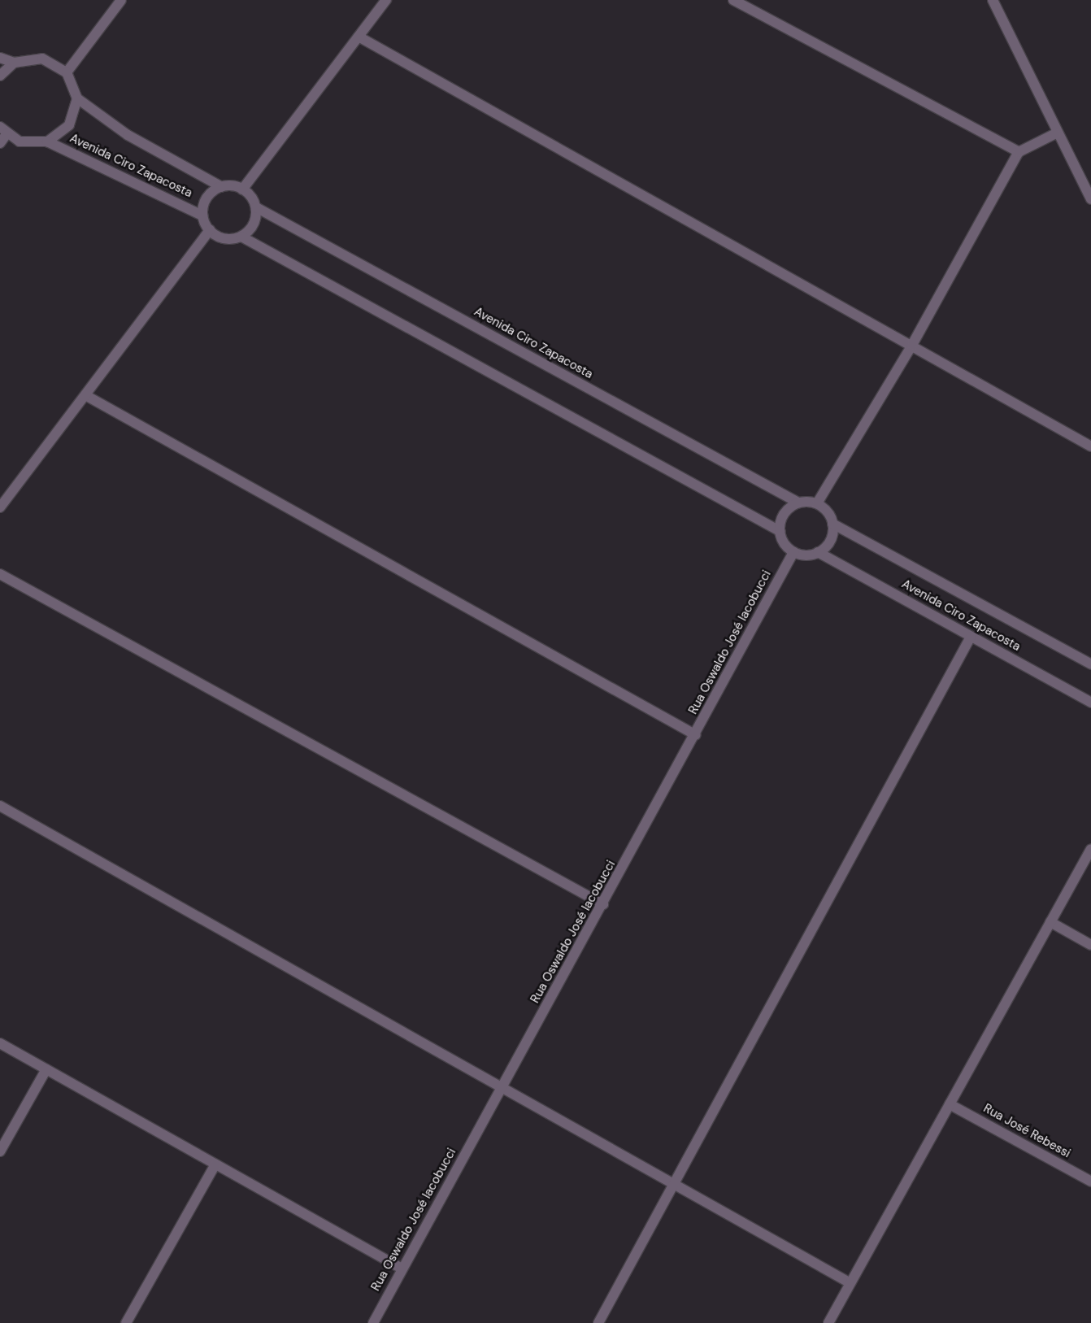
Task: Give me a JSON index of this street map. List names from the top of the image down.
{
  "streets": {
    "street": ["Avenida Ciro Zapacosta", "Rua Oswaldo José Iacobucci", "Rua José Rebessi"]
  },
  "crossings": [
    ["Avenida Ciro Zapacosta", "Rua Oswaldo José Iacobucci"]
  ]
}
